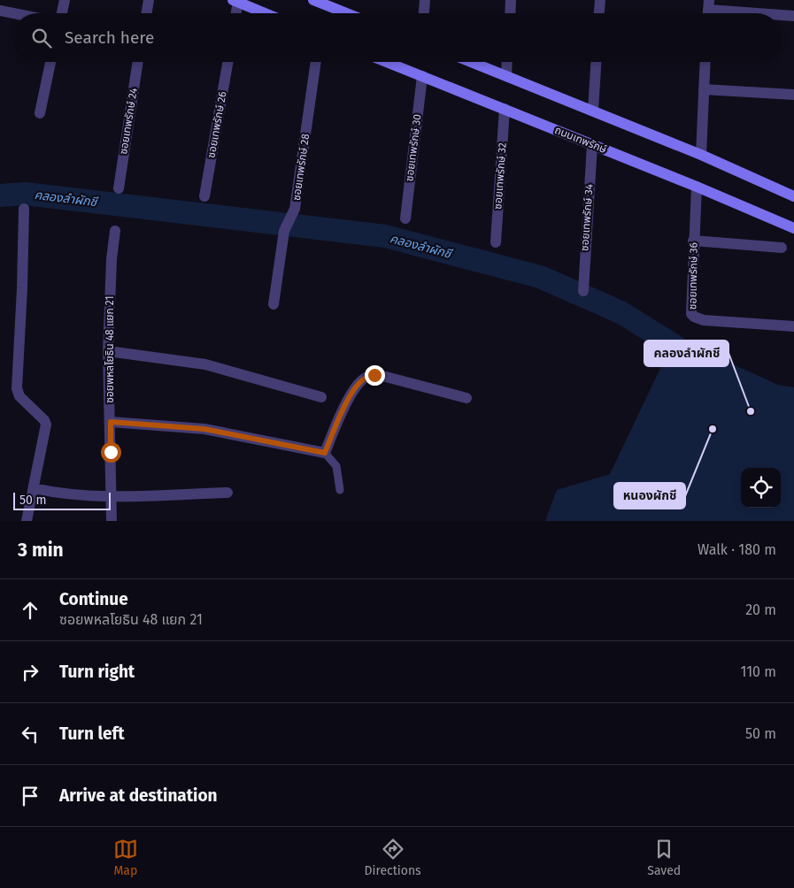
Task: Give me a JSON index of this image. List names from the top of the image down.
{
  "streets": {
    "main road": ["ถนนเทพรักษ์"],
    "street": [
      "ซอยเทพรักษ์ 24",
      "ซอยเทพรักษ์ 26",
      "ซอยเทพรักษ์ 30",
      "ซอยเทพรักษ์ 28",
      "ซอยเทพรักษ์ 32",
      "ซอยเทพรักษ์ 34",
      "ซอยเทพรักษ์ 36",
      "ซอยพหลโยธิน 48 แยก 21"
    ]
  },
  "crossings": [
    ["ถนนเทพรักษ์", "ซอยเทพรักษ์ 30"],
    ["ถนนเทพรักษ์", "ซอยเทพรักษ์ 32"],
    ["ถนนเทพรักษ์", "ซอยเทพรักษ์ 34"],
    ["ถนนเทพรักษ์", "ซอยเทพรักษ์ 36"]
  ],
  "water": ["คลองลำผักชี"],
  "places": ["คลองลำผักชี", "หนองผักชี"],
  "scale_bar": "50 m",
  "page": {
    "search": "Search here",
    "scale": "50 m",
    "heading": ["3 min", "Walk · 180 m"],
    "list": [
      ["Continue", "ซอยพหลโยธิน 48 แยก 21", "20 m"],
      ["Turn right", "110 m"],
      ["Turn left", "50 m"],
      "Arrive at destination"
    ],
    "nav": ["Map", "Directions", "Saved"]
  }
}
